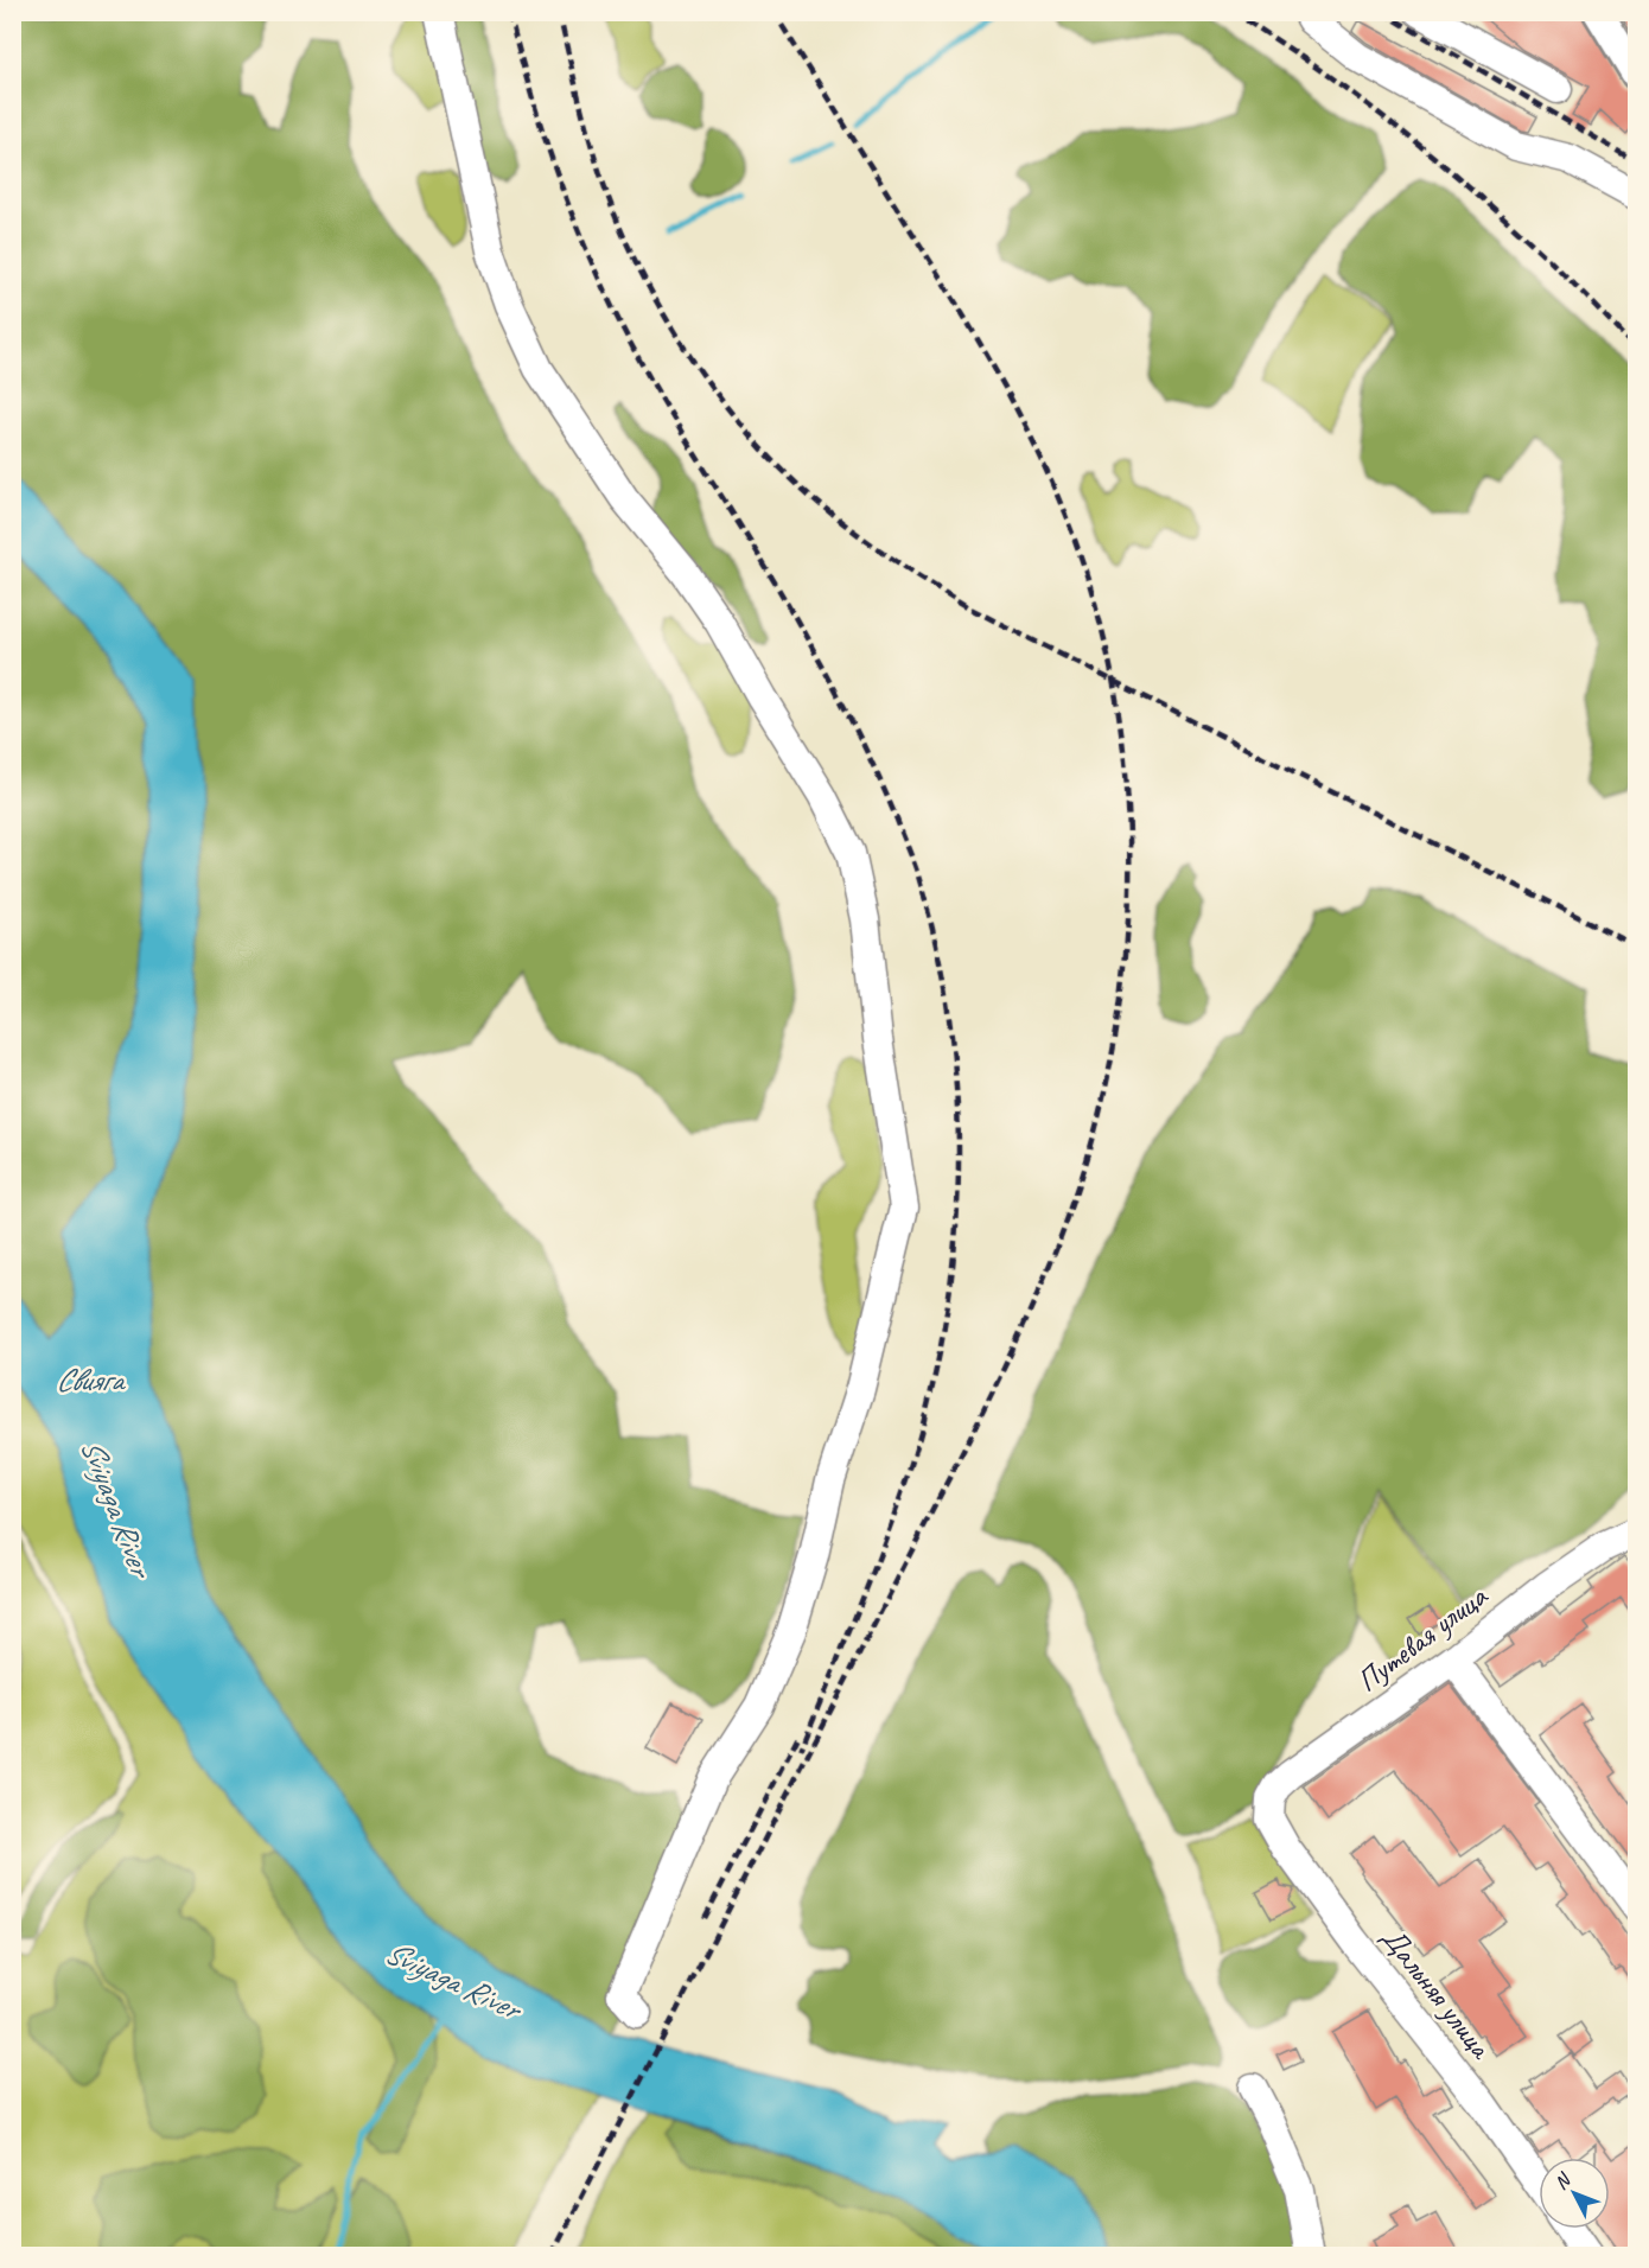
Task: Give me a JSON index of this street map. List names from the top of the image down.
{
  "streets": {
    "street": ["Путевая улица", "Дальняя улица"]
  },
  "crossings": [
    ["Путевая улица", "Дальняя улица"]
  ],
  "water": ["Свияга", "Sviyaga River"],
  "north": "top left"
}
